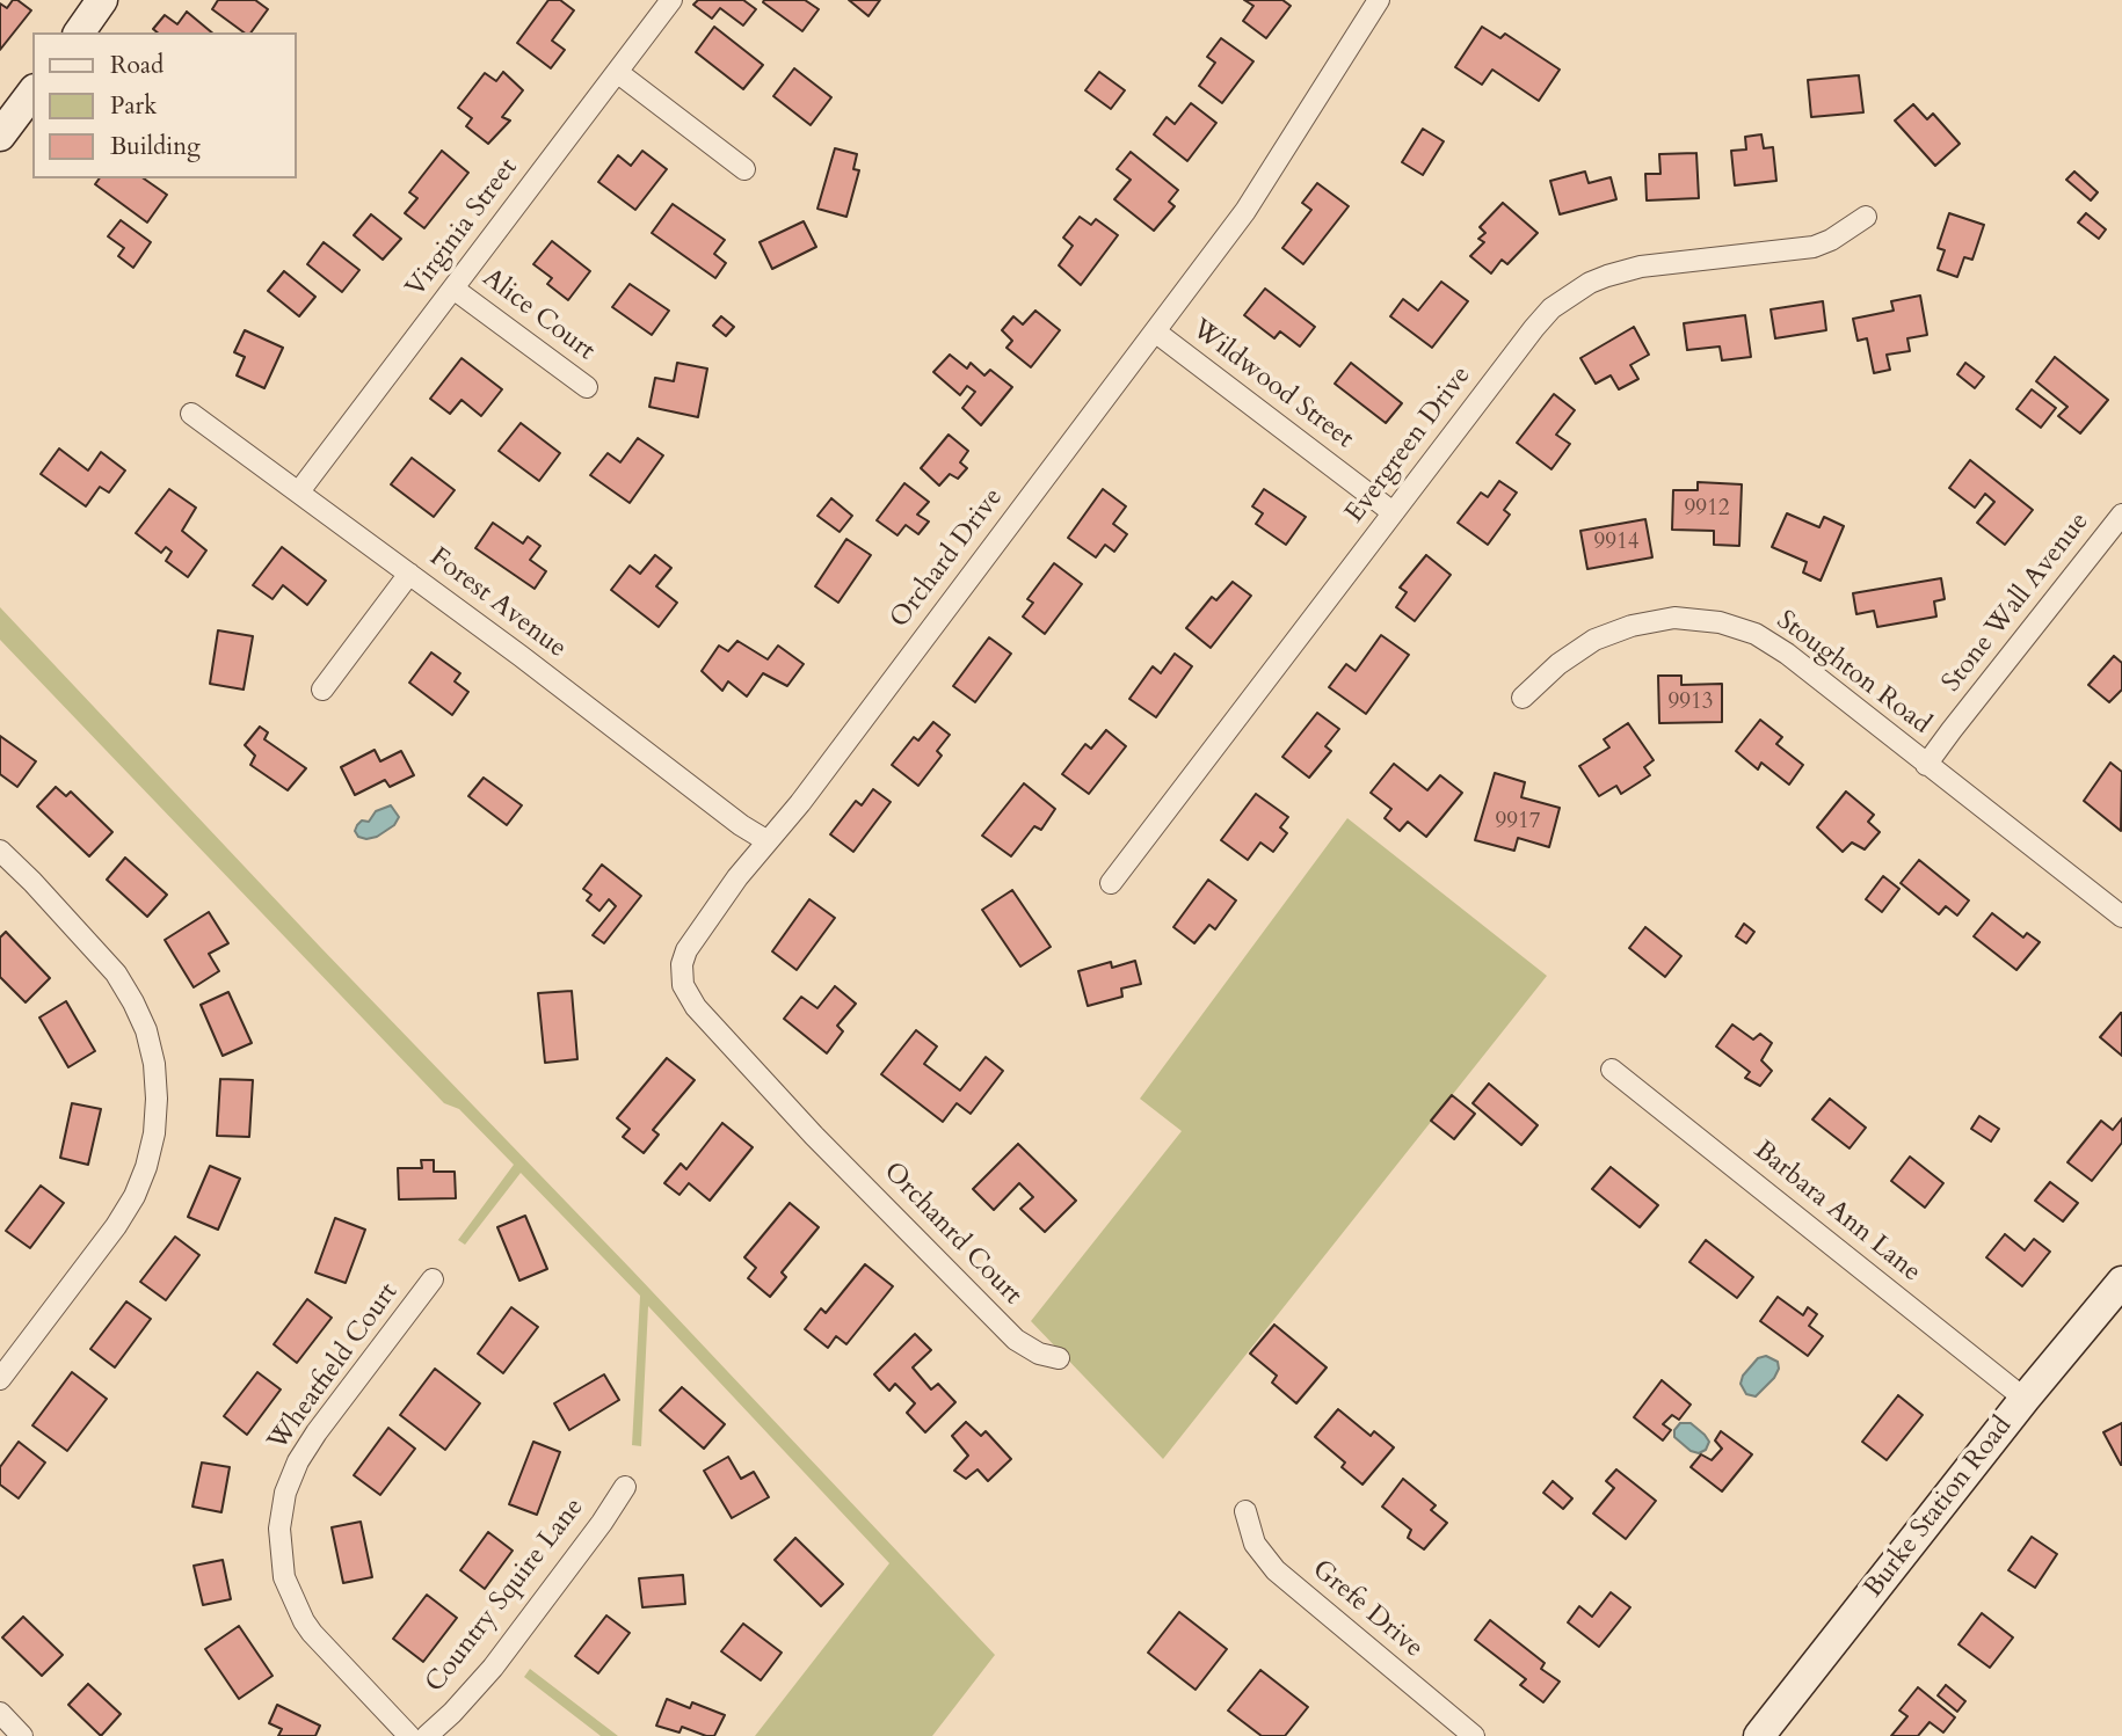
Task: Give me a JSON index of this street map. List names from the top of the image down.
{
  "streets": {
    "street": [
      "Virginia Street",
      "Alice Court",
      "Wildwood Street",
      "Evergreen Drive",
      "Orchard Drive",
      "Stone Wall Avenue",
      "Forest Avenue",
      "Stoughton Road",
      "Barbara Ann Lane",
      "Orchanrd Court",
      "Wheatfield Court",
      "Burke Station Road",
      "Country Squire Lane",
      "Grefe Drive"
    ]
  },
  "crossings": [
    ["Virginia Street", "Alice Court"],
    ["Virginia Street", "Forest Avenue"],
    ["Wildwood Street", "Evergreen Drive"],
    ["Wildwood Street", "Orchard Drive"],
    ["Orchard Drive", "Forest Avenue"],
    ["Orchard Drive", "Orchanrd Court"],
    ["Stone Wall Avenue", "Stoughton Road"],
    ["Barbara Ann Lane", "Burke Station Road"]
  ],
  "house_numbers": [
    "9912",
    "9914",
    "9913",
    "9917"
  ],
  "legend": ["Road", "Park", "Building"]
}
